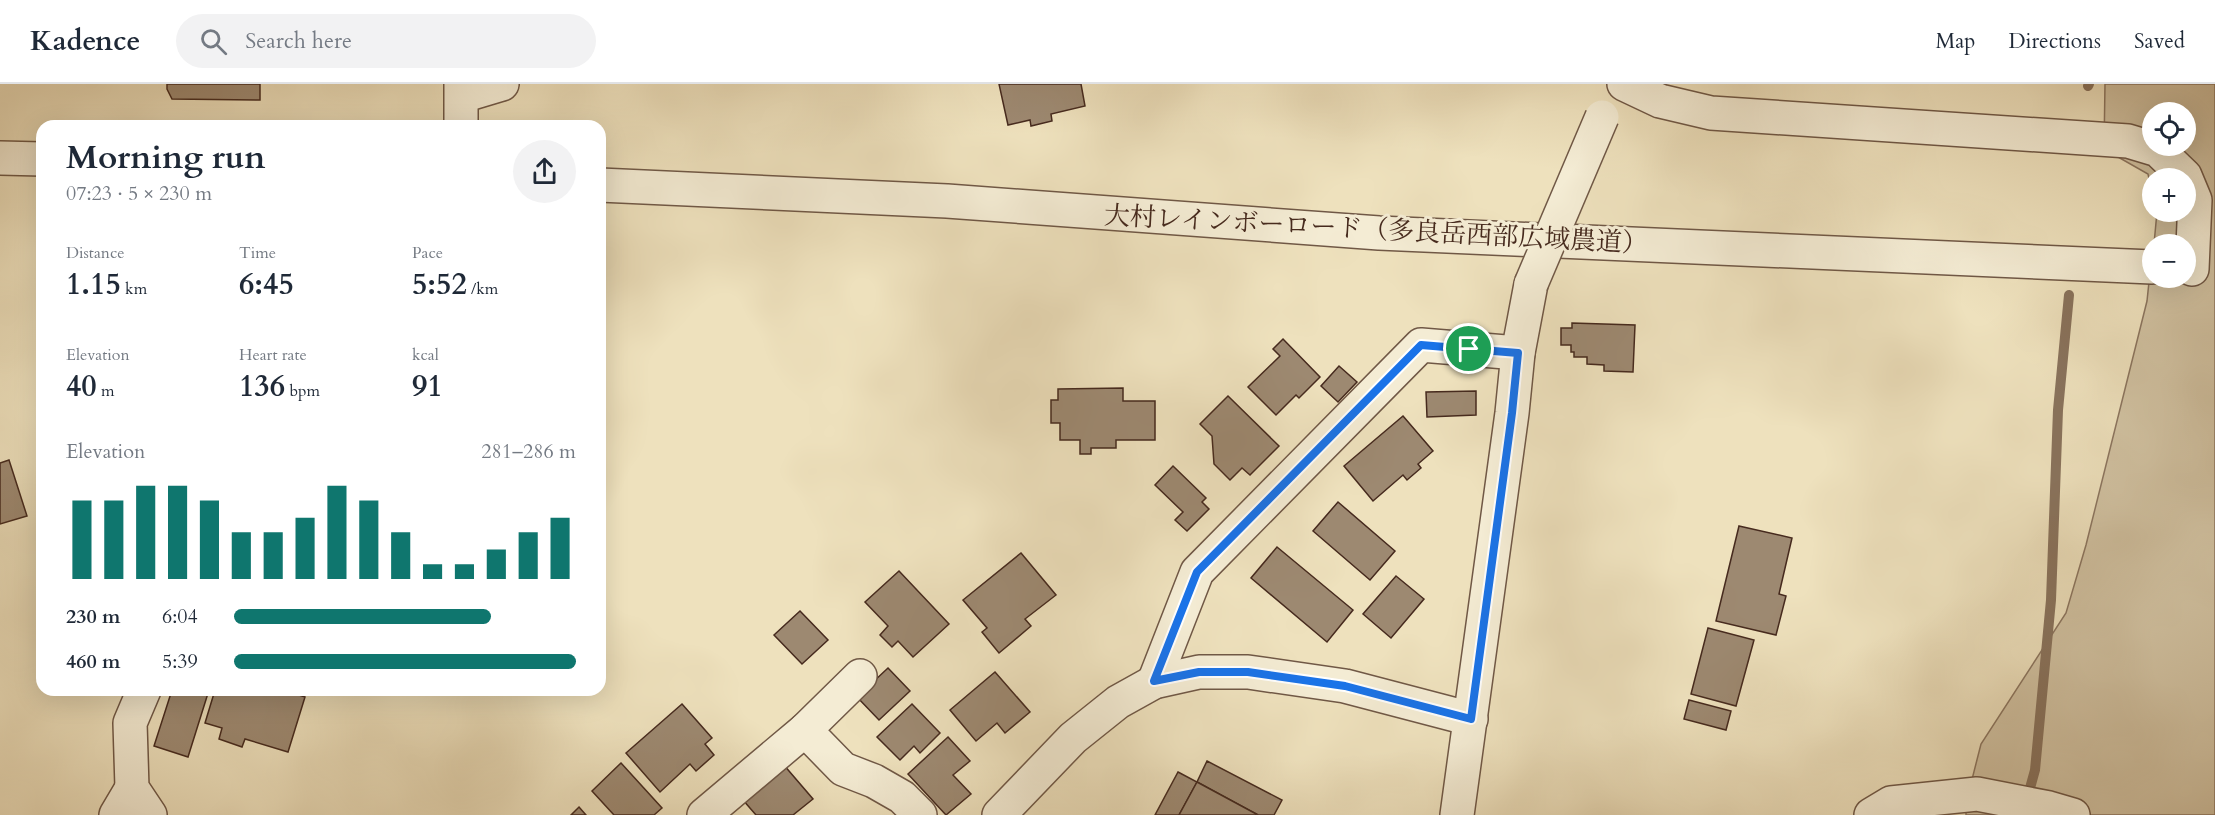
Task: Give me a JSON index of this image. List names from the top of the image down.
{
  "streets": {
    "street": ["大村レインボーロード（多良岳西部広域農道）"]
  },
  "page": {
    "header": "Kadence",
    "search": "Search here",
    "nav": ["Map", "Directions", "Saved"],
    "map_buttons": ["+", "−"],
    "heading": ["Morning run", "07:23 · 5 × 230 m"],
    "stats": [
      ["Distance", "1.15 km"],
      ["Time", "6:45"],
      ["Pace", "5:52 /km"],
      ["Elevation", "40 m"],
      ["Heart rate", "136 bpm"],
      ["kcal", "91"]
    ],
    "chart": ["Elevation", "281–286 m"],
    "list": [
      {
        "name": "230 m",
        "note": "6:04"
      },
      {
        "name": "460 m",
        "note": "5:39"
      }
    ]
  }
}
